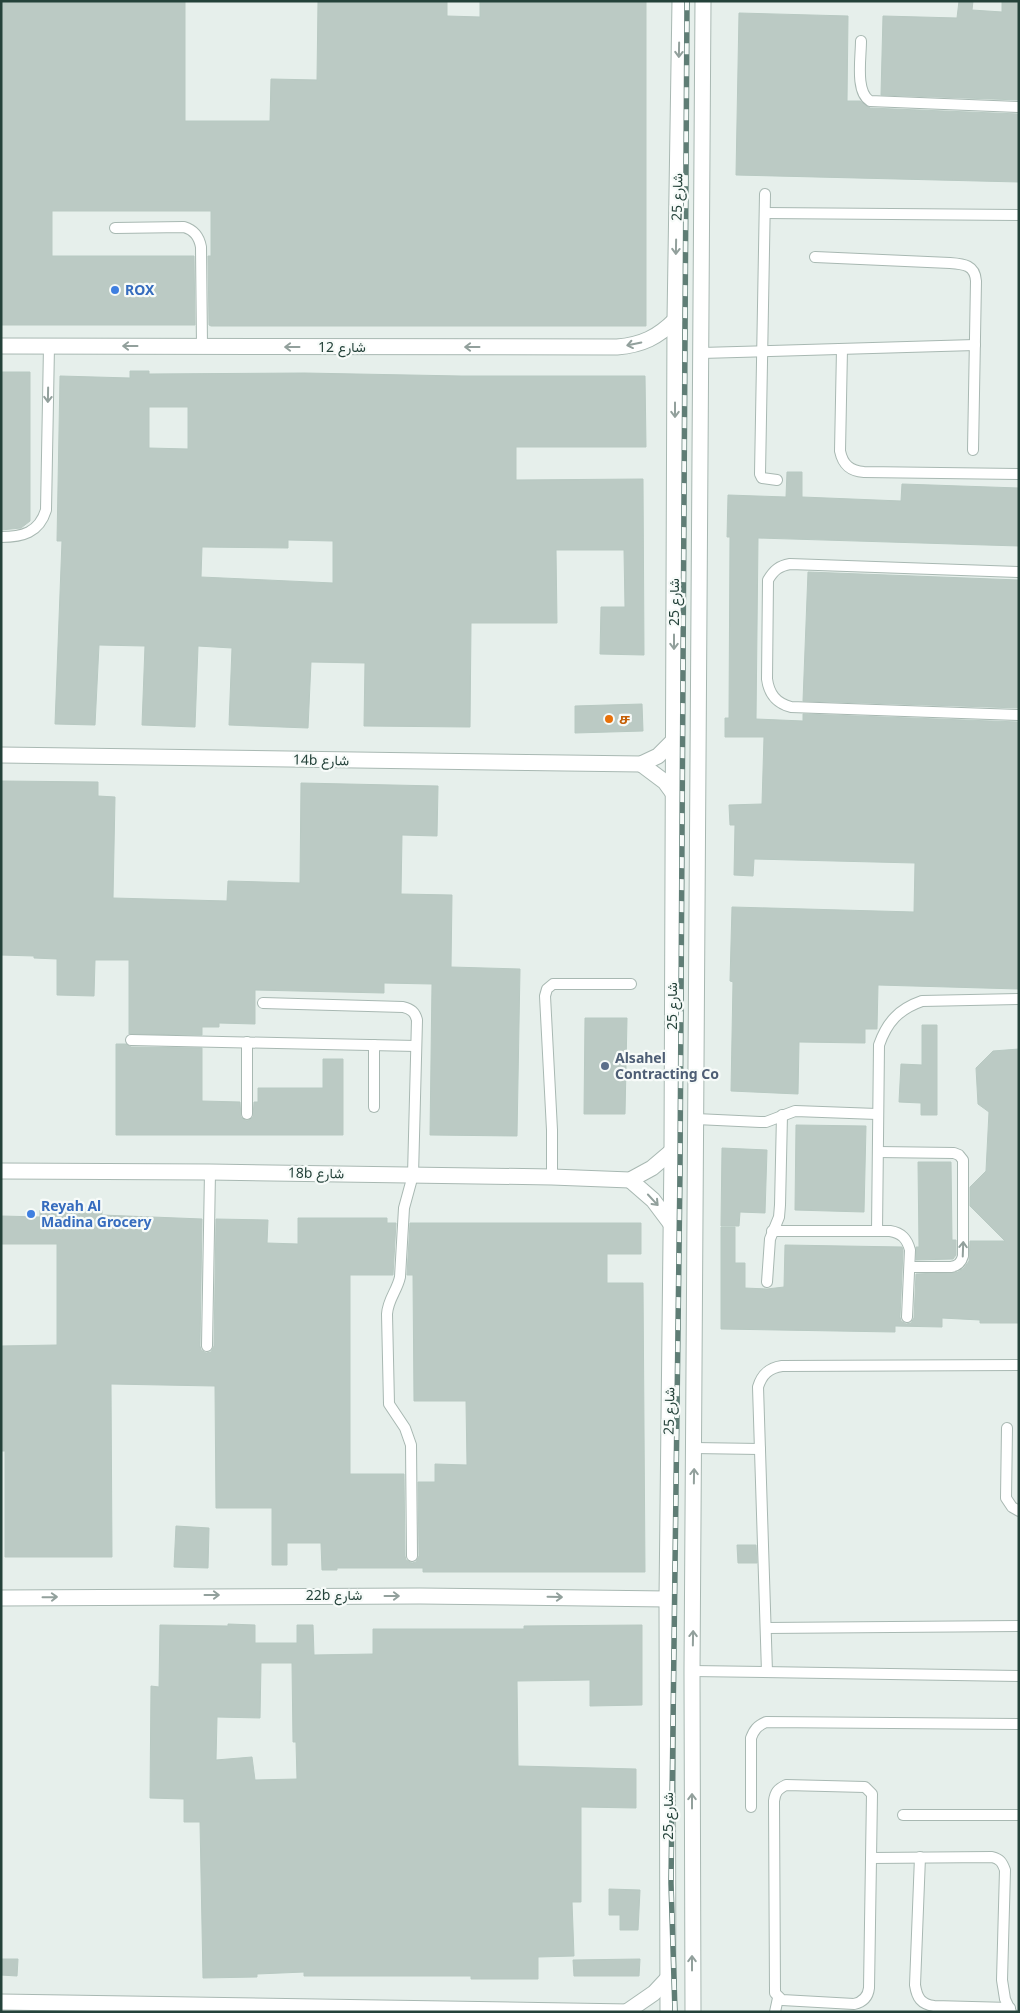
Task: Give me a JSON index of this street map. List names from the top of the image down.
{
  "streets": {
    "street": [
      "شارع 25",
      "شارع 12",
      "14b شارع",
      "18b شارع",
      "22b شارع"
    ]
  },
  "crossings": [
    ["شارع 25", "شارع 12"],
    ["شارع 25", "22b شارع"]
  ],
  "one_way": ["شارع 12", "22b شارع"],
  "places": [
    "ROX",
    "ச",
    "Alsahel Contracting Co",
    "Reyah Al Madina Grocery"
  ]
}
